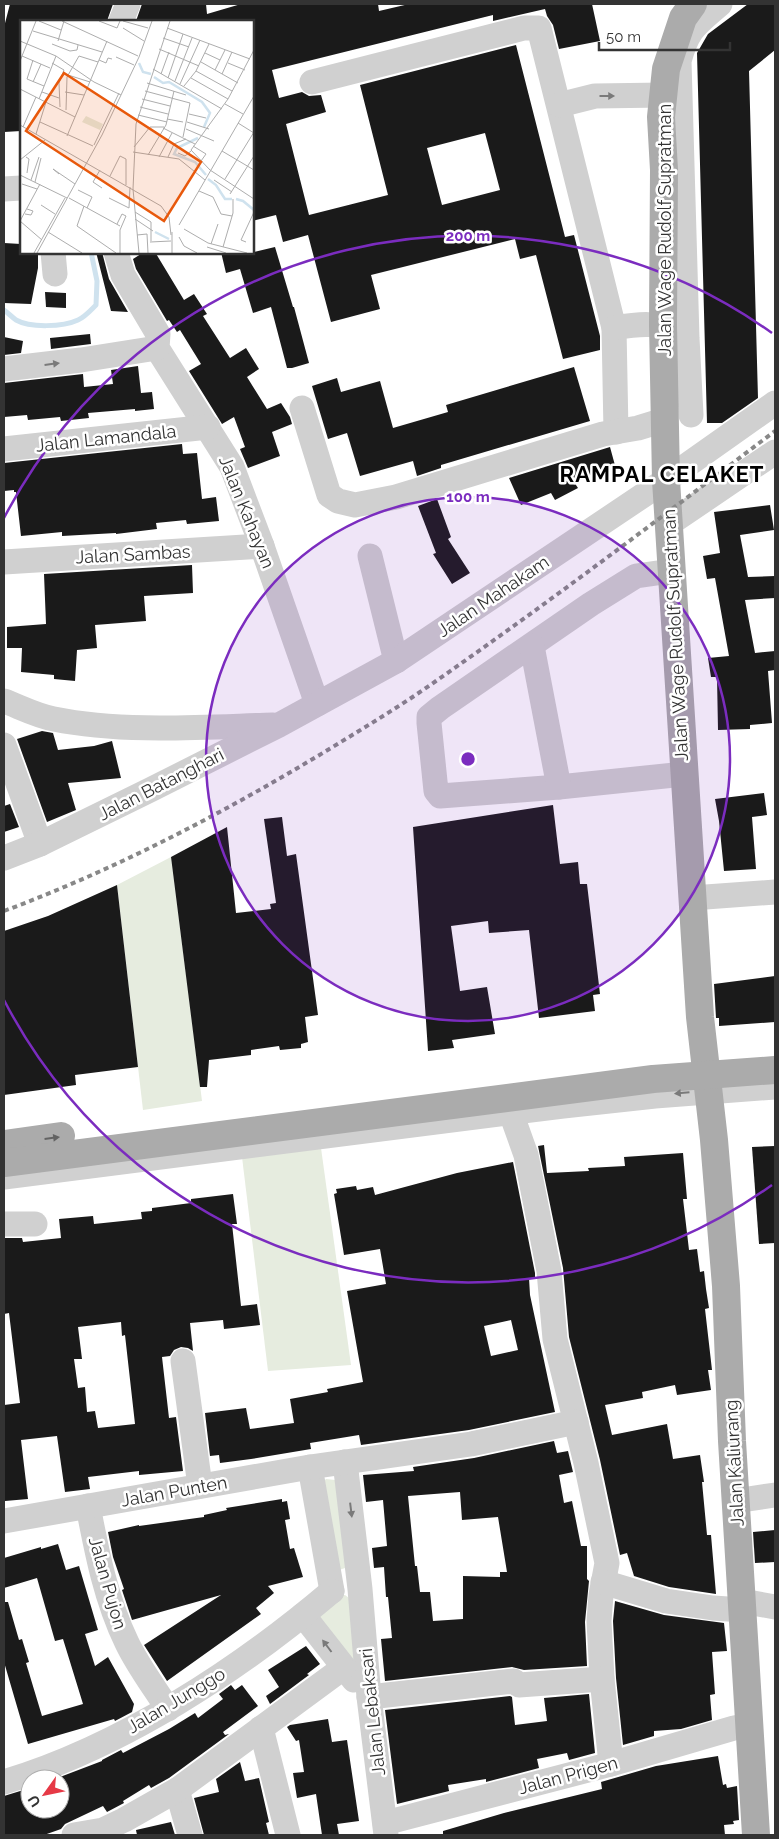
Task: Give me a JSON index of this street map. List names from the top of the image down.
{
  "streets": {
    "main road": ["Jalan Wage Rudolf Supratman", "Jalan Kaliurang"],
    "street": [
      "Jalan Lamandala",
      "Jalan Kahayan",
      "Jalan Sambas",
      "Jalan Mahakam",
      "Jalan Batanghari",
      "Jalan Punten",
      "Jalan Pujon",
      "Jalan Junggo",
      "Jalan Lebaksari",
      "Jalan Prigen"
    ]
  },
  "crossings": [
    ["Jalan Wage Rudolf Supratman", "Jalan Mahakam"],
    ["Jalan Wage Rudolf Supratman", "Jalan Kaliurang"],
    ["Jalan Lamandala", "Jalan Kahayan"],
    ["Jalan Kahayan", "Jalan Sambas"],
    ["Jalan Kahayan", "Jalan Mahakam"],
    ["Jalan Kahayan", "Jalan Batanghari"],
    ["Jalan Mahakam", "Jalan Batanghari"],
    ["Jalan Kaliurang", "Jalan Prigen"],
    ["Jalan Punten", "Jalan Pujon"],
    ["Jalan Punten", "Jalan Lebaksari"],
    ["Jalan Pujon", "Jalan Junggo"],
    ["Jalan Lebaksari", "Jalan Prigen"]
  ],
  "districts": ["RAMPAL CELAKET"],
  "scale_bar": "50 m",
  "north": "bottom left",
  "rings": ["200 m", "100 m"]
}
